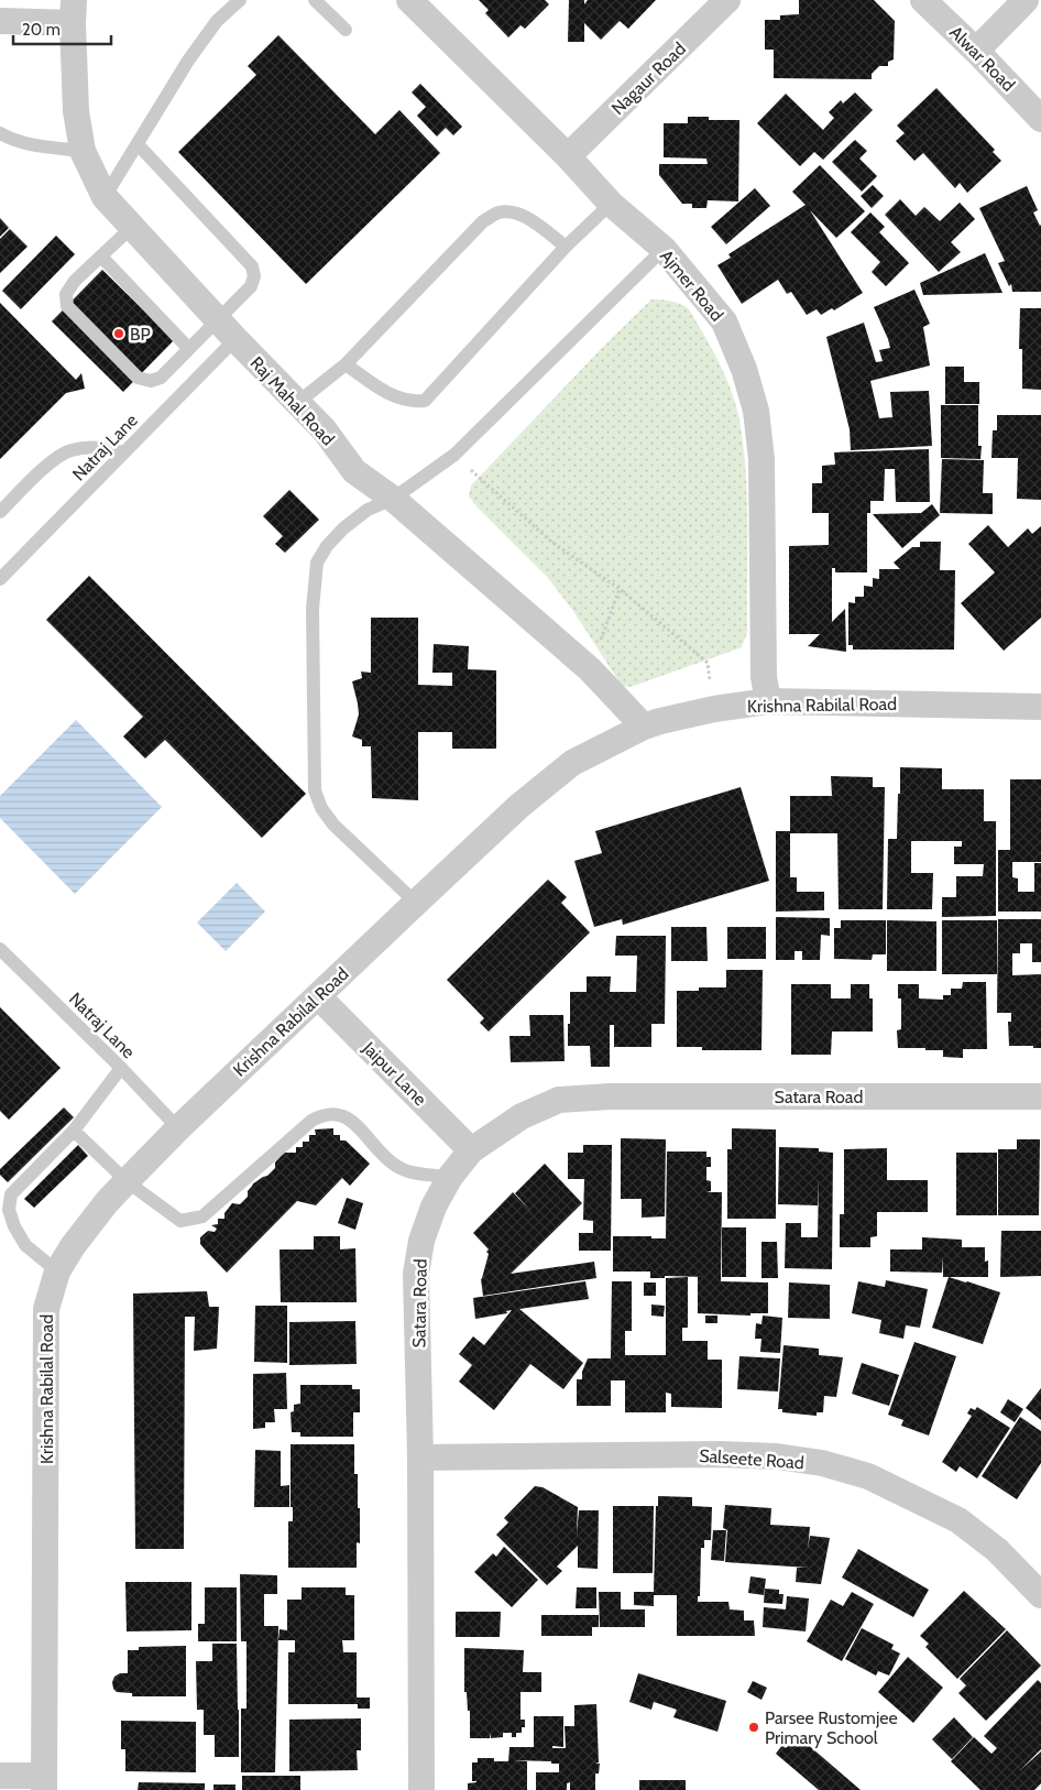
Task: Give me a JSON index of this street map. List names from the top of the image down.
{
  "streets": {
    "street": [
      "Alwar Road",
      "Nagaur Road",
      "Ajmer Road",
      "Raj Mahal Road",
      "Krishna Rabilal Road",
      "Jaipur Lane",
      "Satara Road",
      "Salseete Road"
    ],
    "lane": ["Natraj Lane"]
  },
  "crossings": [
    ["Nagaur Road", "Ajmer Road"],
    ["Ajmer Road", "Krishna Rabilal Road"],
    ["Raj Mahal Road", "Natraj Lane"],
    ["Raj Mahal Road", "Krishna Rabilal Road"],
    ["Natraj Lane", "Krishna Rabilal Road"],
    ["Krishna Rabilal Road", "Jaipur Lane"],
    ["Jaipur Lane", "Satara Road"],
    ["Satara Road", "Salseete Road"]
  ],
  "places": ["BP", "Parsee Rustomjee Primary School"],
  "scale_bar": "20 m"
}
